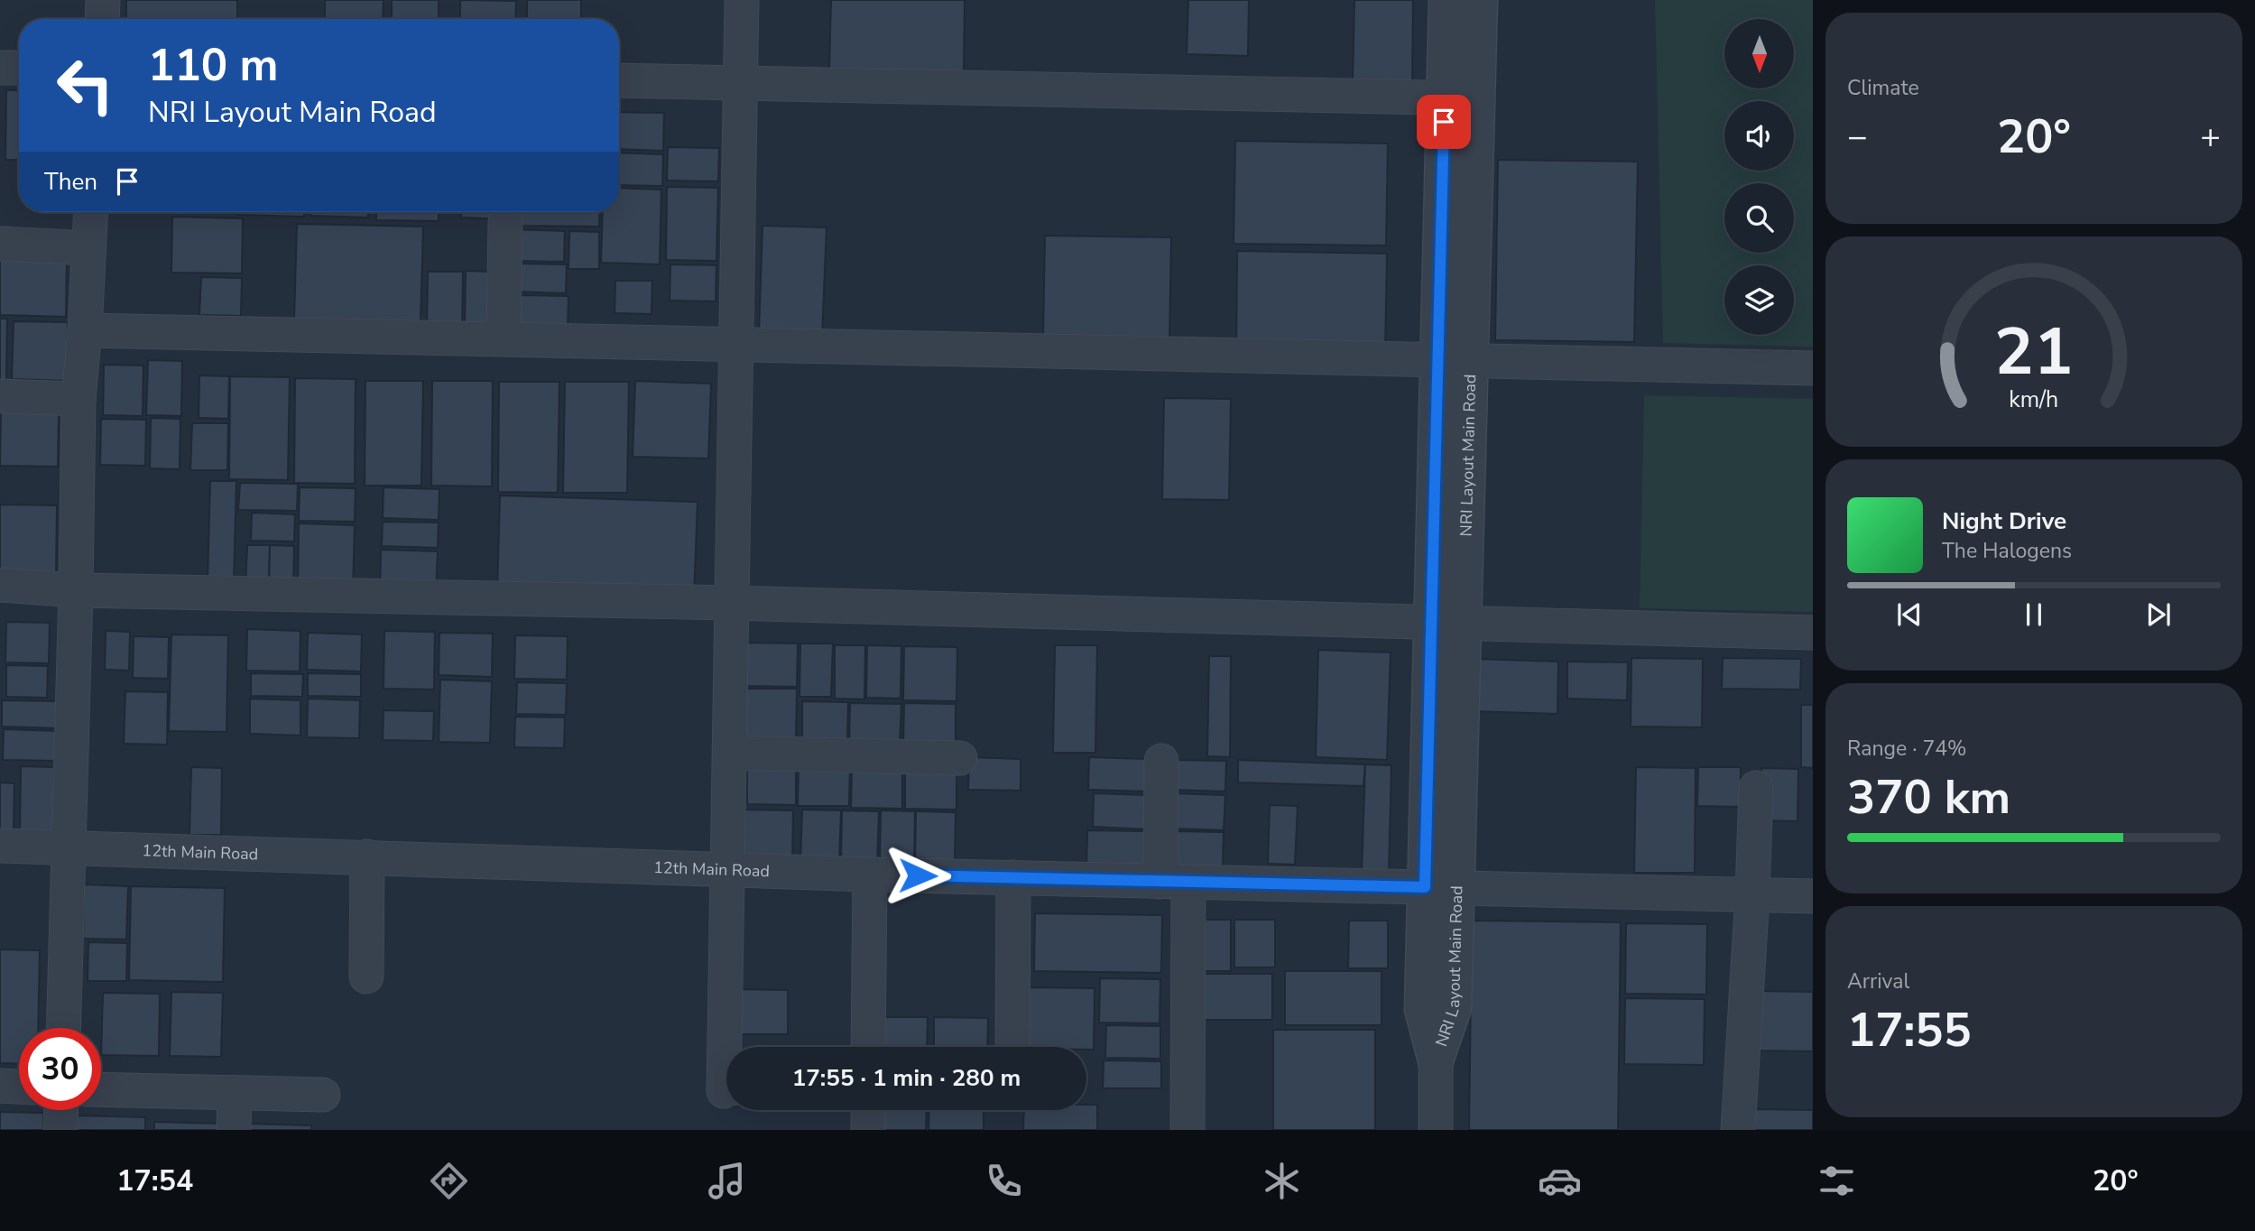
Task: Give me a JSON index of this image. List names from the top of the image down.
{
  "streets": {
    "street": ["NRI Layout Main Road", "12th Main Road"]
  },
  "crossings": [
    ["NRI Layout Main Road", "12th Main Road"]
  ],
  "north": "bottom",
  "page": {
    "tile": [
      "Climate",
      ["Range · 74%", "370 km"],
      ["Arrival", "17:55"]
    ],
    "turn": ["110 m", "NRI Layout Main Road"],
    "heat": ["−", "20°", "+"],
    "then": "Then",
    "song": ["Night Drive", "The Halogens"],
    "limit": "30",
    "trip": "17:55 · 1 min · 280 m",
    "tabs": ["17:54", "20°"],
    "gauge": ["21", "km/h"]
  }
}
